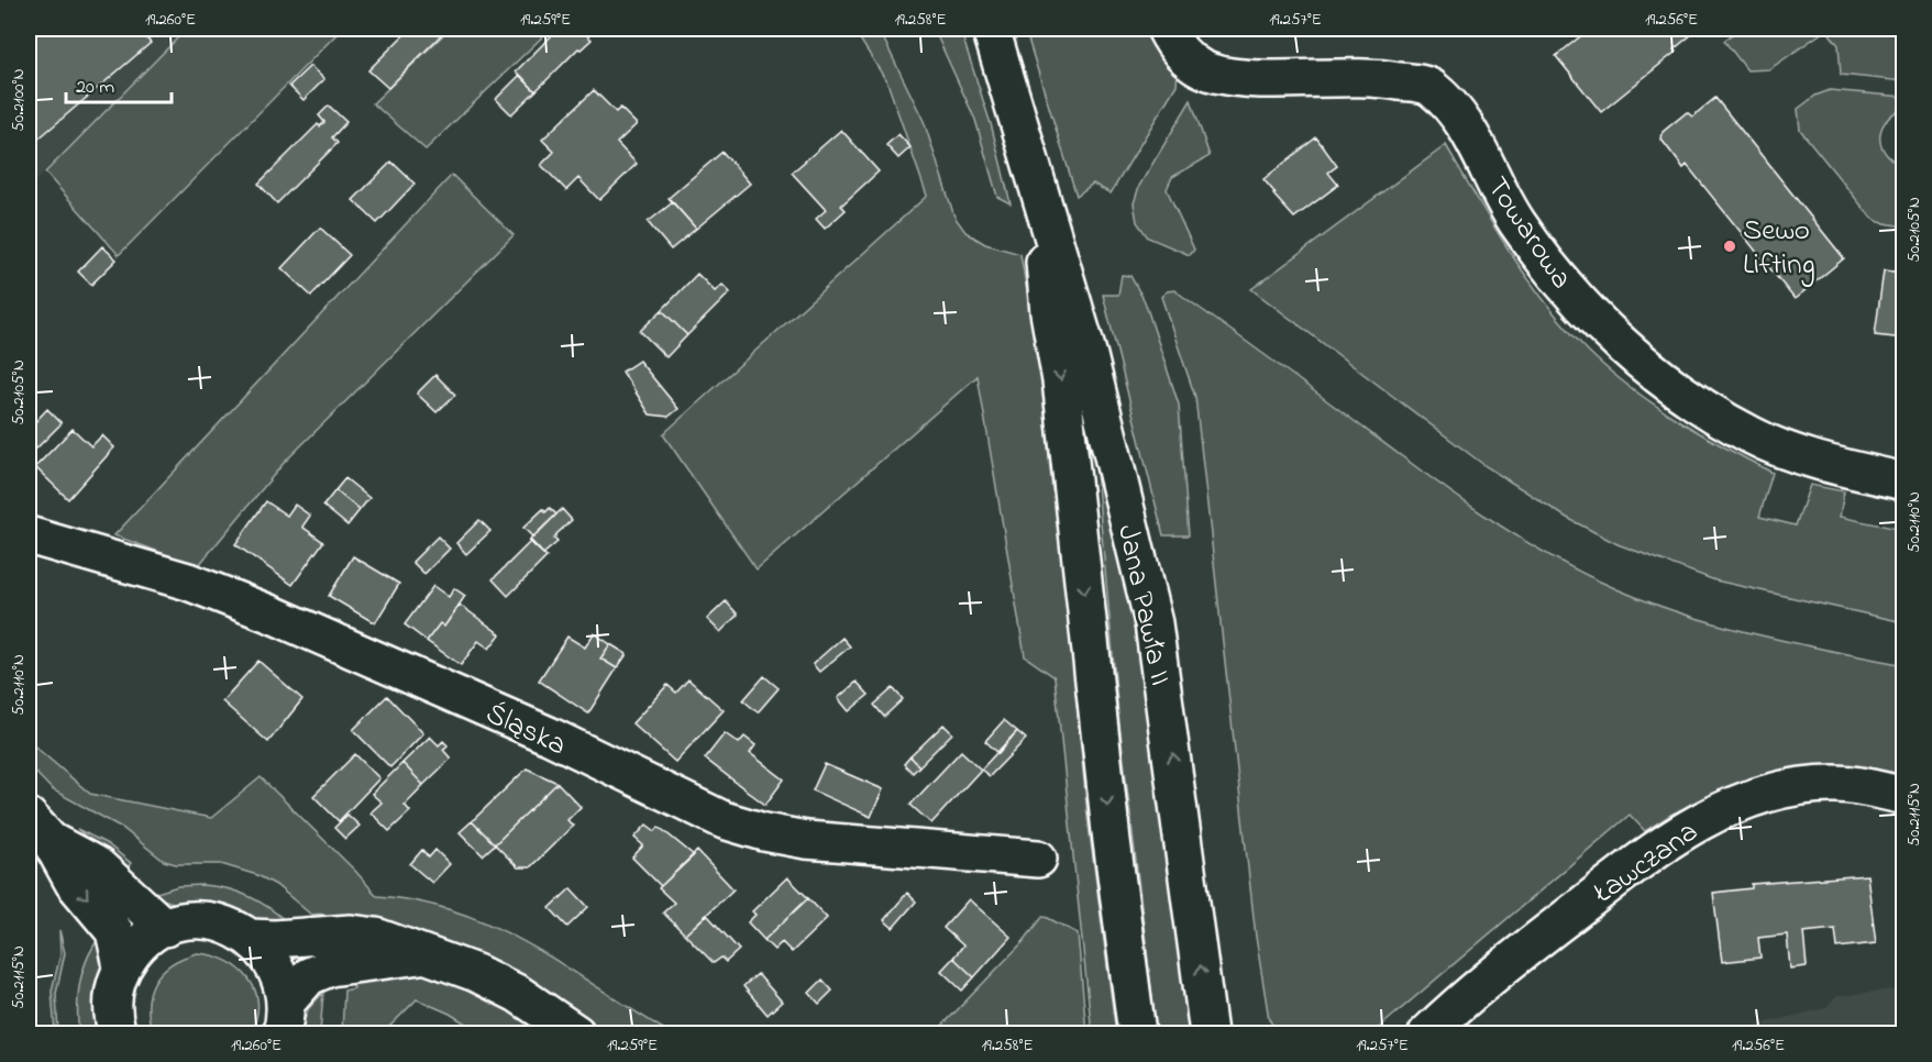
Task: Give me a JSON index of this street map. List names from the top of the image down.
{
  "streets": {
    "street": [
      "Towarowa",
      "Jana Pawła II",
      "Śląska",
      "Ławczana"
    ]
  },
  "places": ["Sewo Lifting"],
  "scale_bar": "20 m",
  "coordinates": [
    "19.260°E",
    "19.259°E",
    "19.258°E",
    "19.257°E",
    "19.256°E",
    "50.2100°N",
    "50.2105°N",
    "50.2110°N",
    "50.2115°N"
  ]
}
